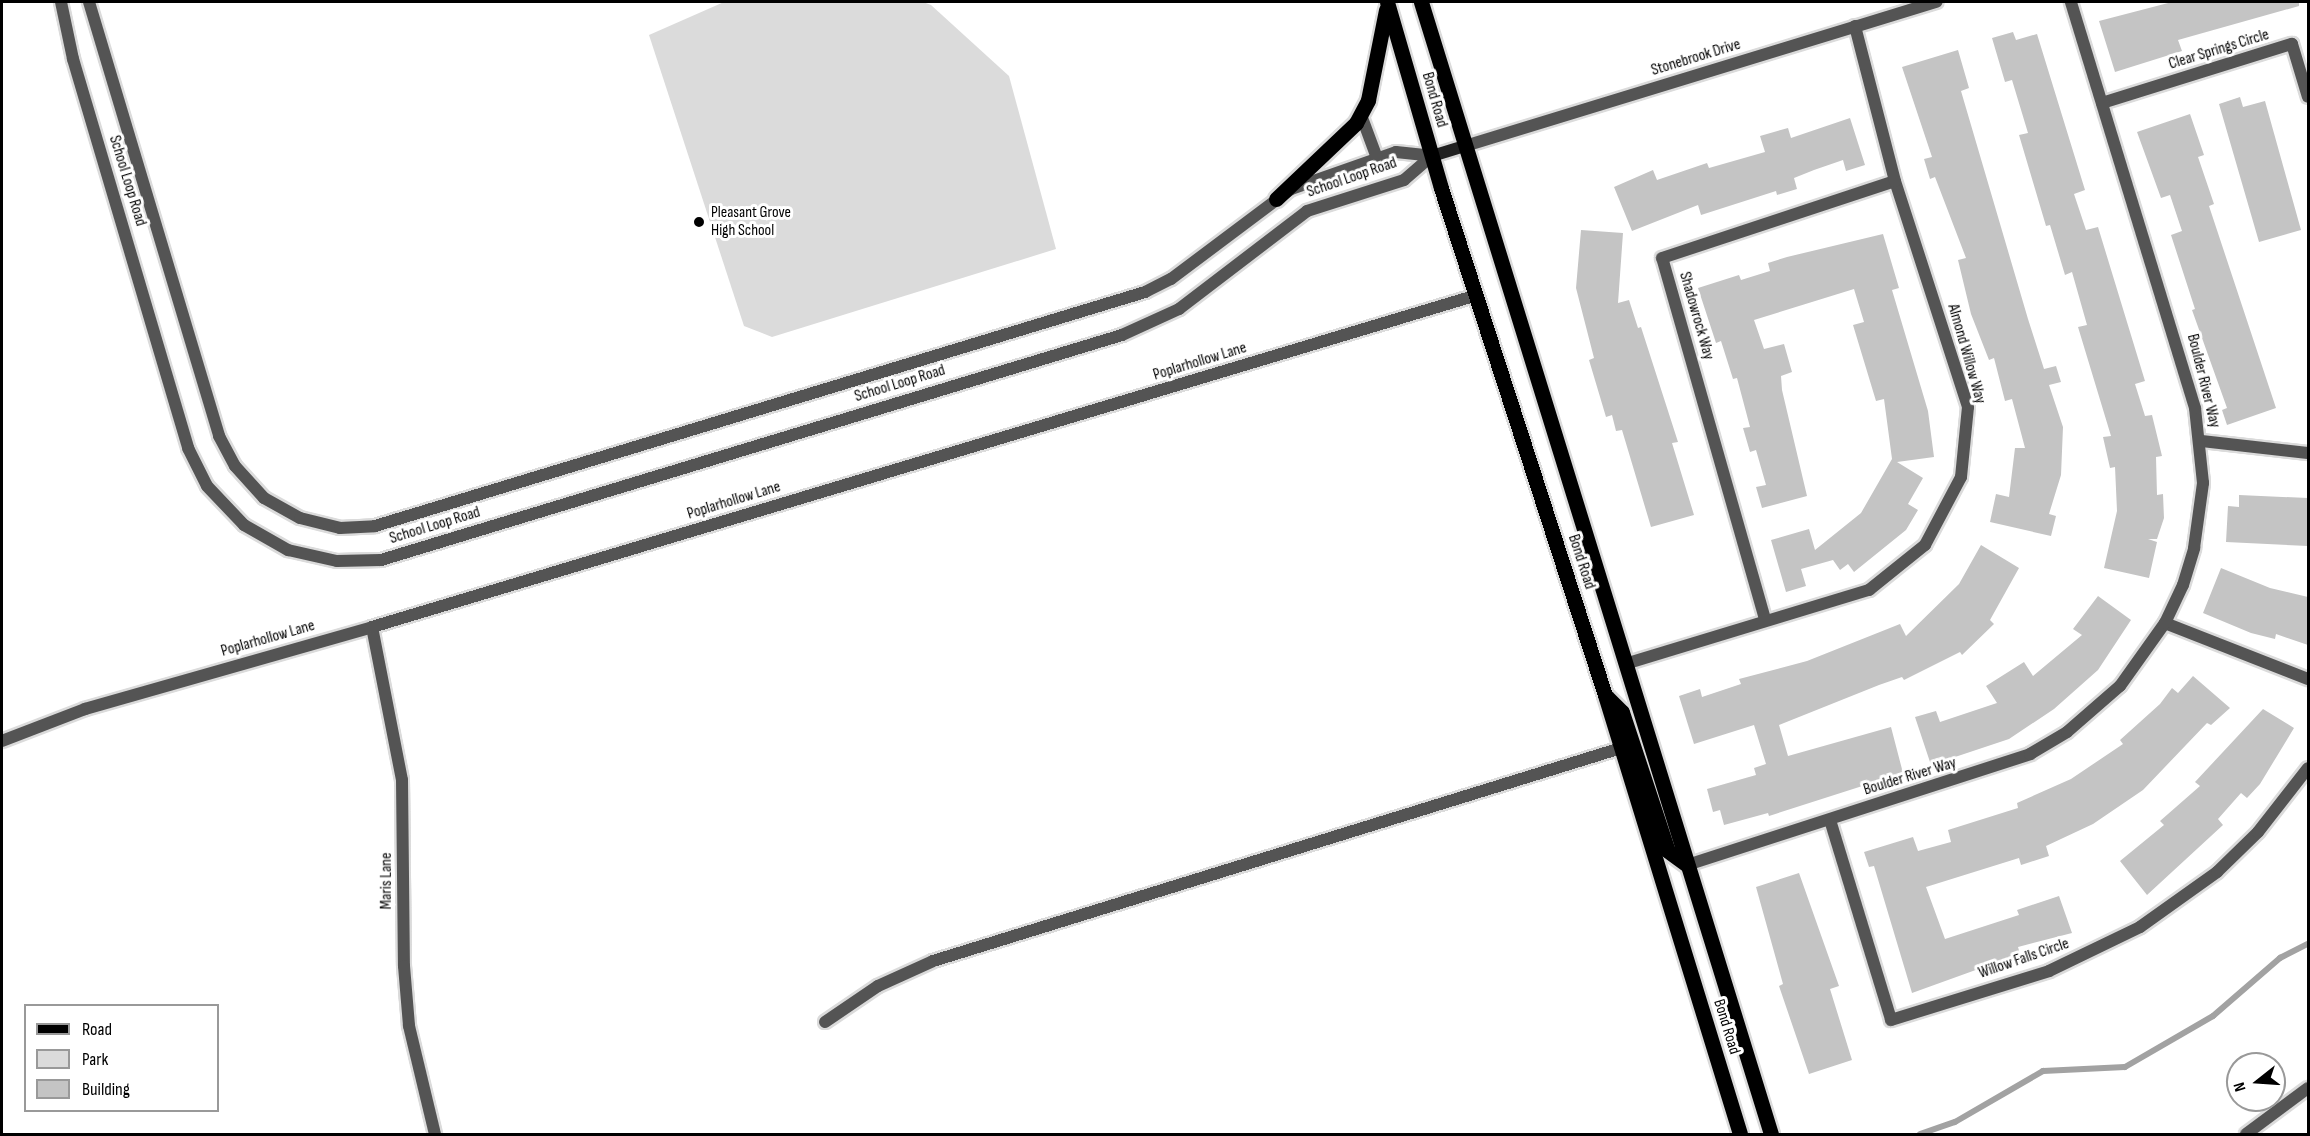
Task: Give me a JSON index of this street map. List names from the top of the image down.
{
  "streets": {
    "main road": ["Bond Road"],
    "street": [
      "Clear Springs Circle",
      "Stonebrook Drive",
      "School Loop Road",
      "Shadowrock Way",
      "Almond Willow Way",
      "Poplarhollow Lane",
      "Boulder River Way",
      "Maris Lane",
      "Willow Falls Circle"
    ]
  },
  "crossings": [
    ["Clear Springs Circle", "Boulder River Way"],
    ["Stonebrook Drive", "Bond Road"],
    ["Stonebrook Drive", "Almond Willow Way"],
    ["Bond Road", "School Loop Road"],
    ["Bond Road", "Almond Willow Way"],
    ["Bond Road", "Poplarhollow Lane"],
    ["Bond Road", "Boulder River Way"],
    ["Shadowrock Way", "Almond Willow Way"],
    ["Poplarhollow Lane", "Maris Lane"],
    ["Boulder River Way", "Willow Falls Circle"]
  ],
  "places": ["Pleasant Grove High School"],
  "legend": ["Road", "Park", "Building"],
  "north": "left"
}
